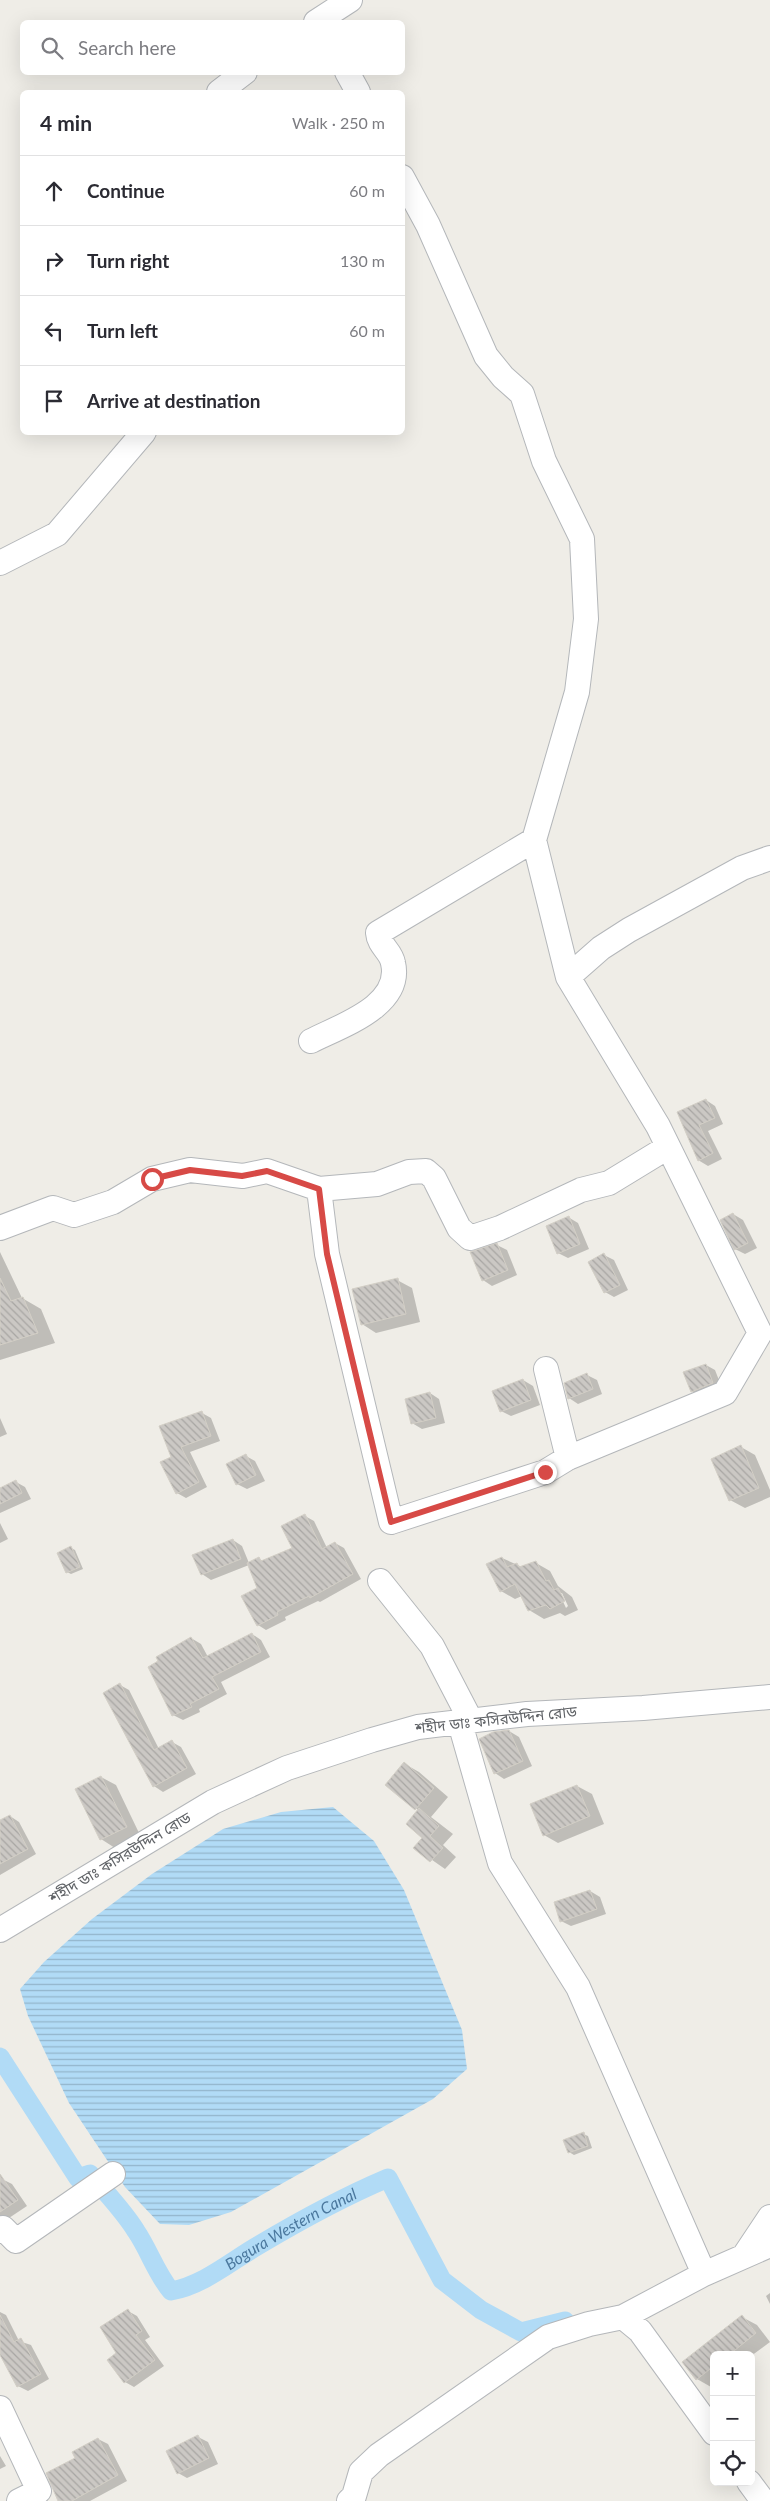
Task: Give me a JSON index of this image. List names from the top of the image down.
{
  "streets": {
    "street": ["শহীদ ডাঃ কসিরউদ্দিন রোড"]
  },
  "water": ["Bogura Western Canal"],
  "page": {
    "search": "Search here",
    "heading": ["4 min", "Walk · 250 m"],
    "list": [
      ["Continue", "60 m"],
      ["Turn right", "130 m"],
      ["Turn left", "60 m"],
      "Arrive at destination"
    ],
    "map_buttons": ["+", "−"]
  }
}
